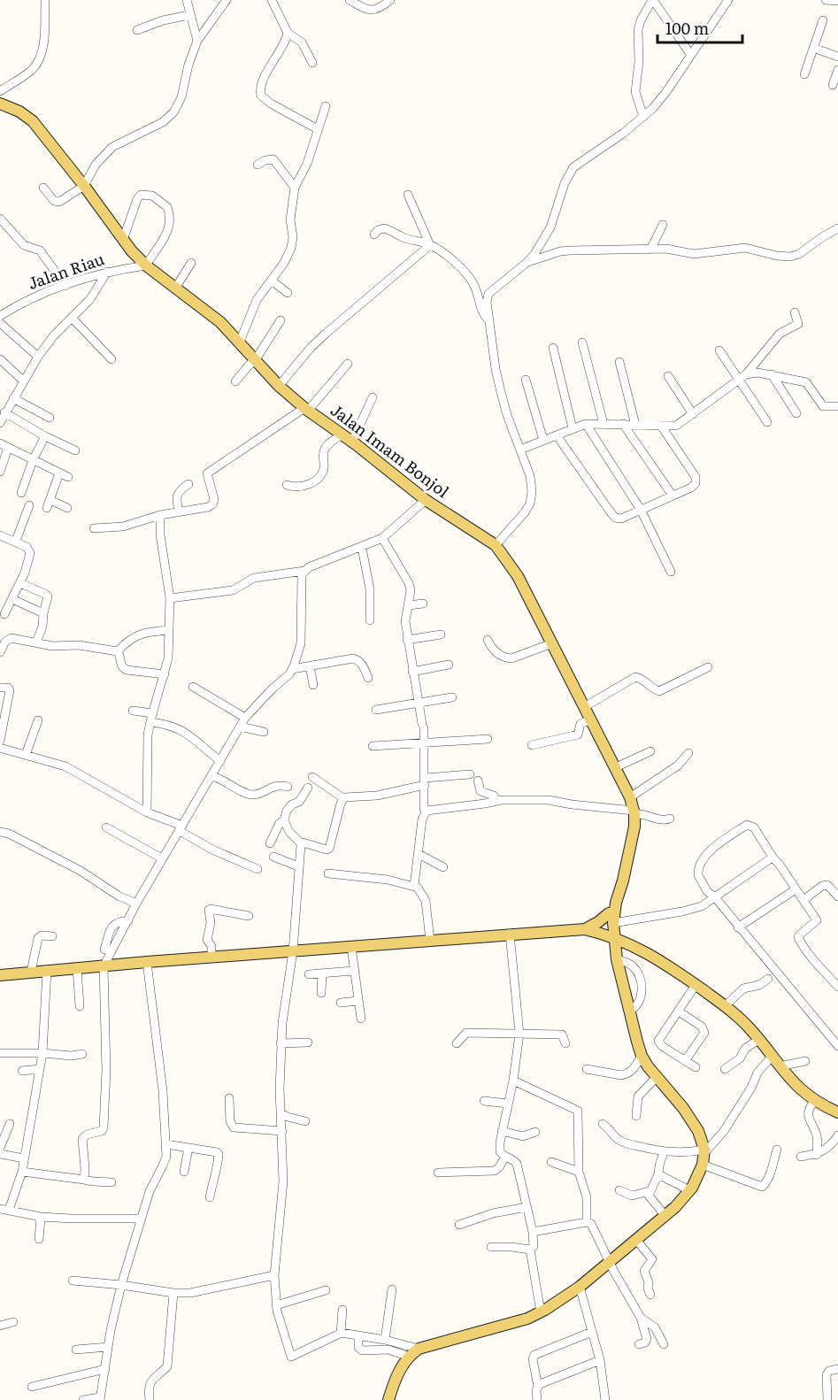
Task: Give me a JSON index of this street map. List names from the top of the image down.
{
  "streets": {
    "main road": ["Jalan Imam Bonjol"],
    "street": ["Jalan Riau"]
  },
  "crossings": [
    ["Jalan Riau", "Jalan Imam Bonjol"]
  ],
  "scale_bar": "100 m"
}
